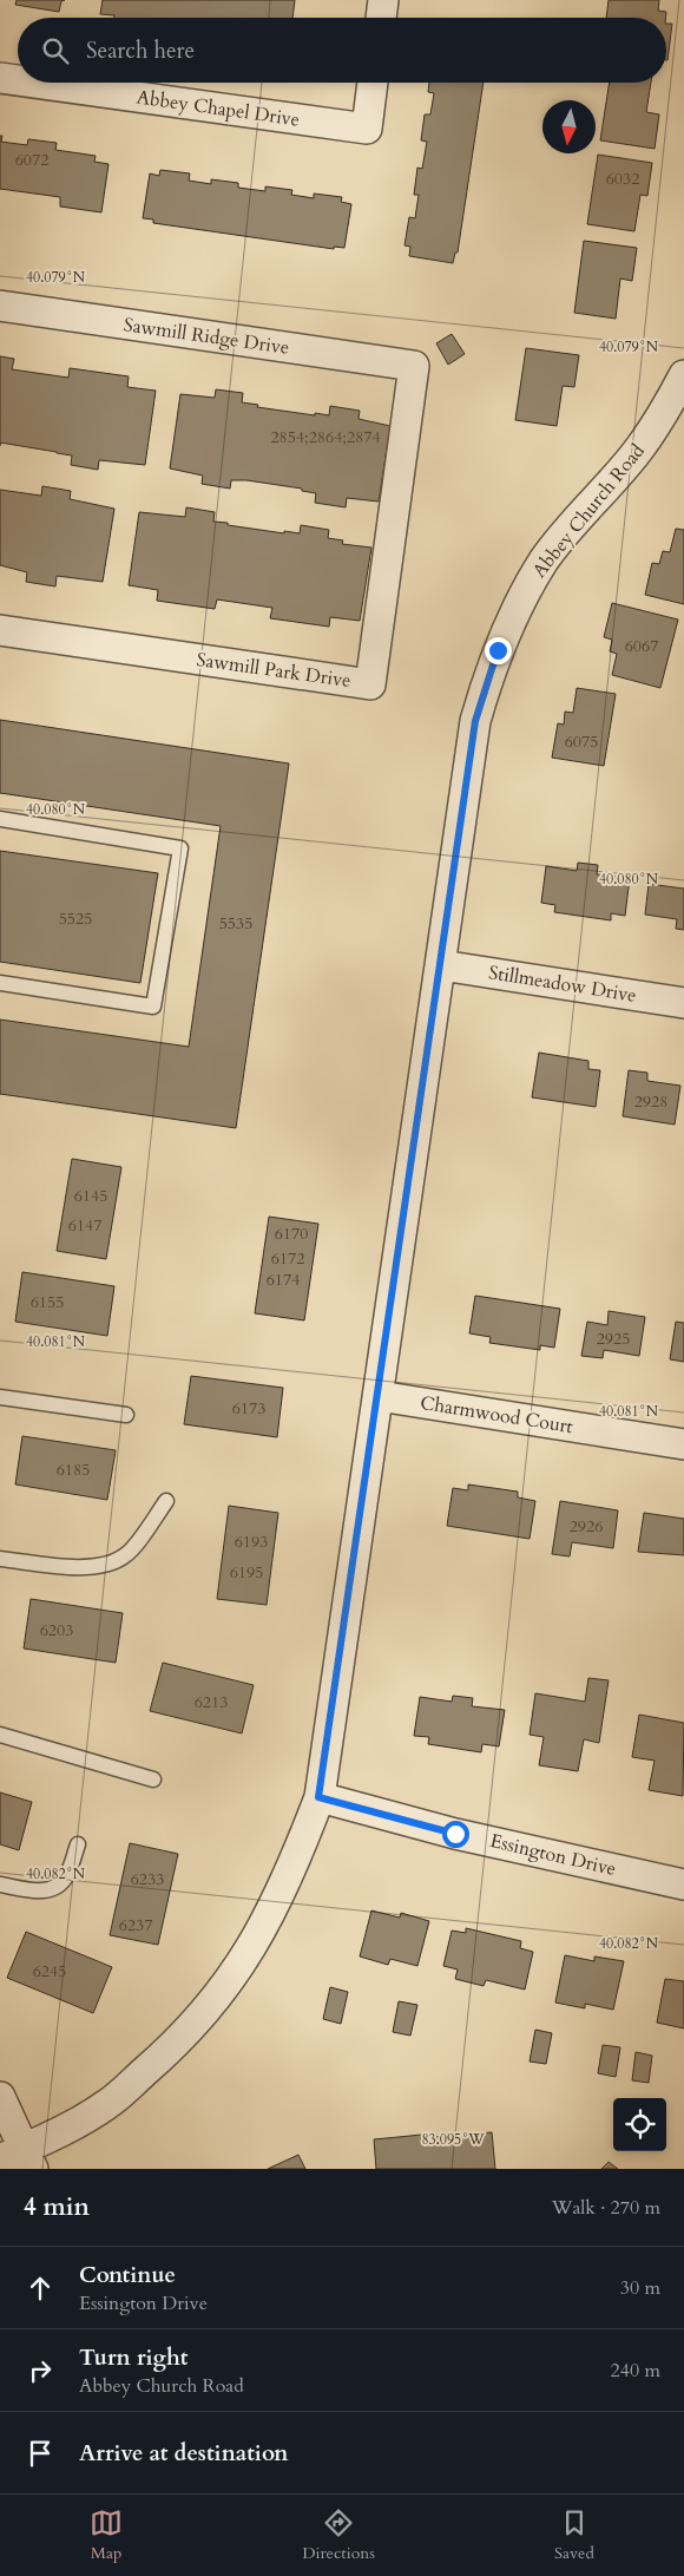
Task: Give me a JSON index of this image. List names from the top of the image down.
{
  "streets": {
    "street": [
      "Abbey Chapel Drive",
      "Sawmill Ridge Drive",
      "Abbey Church Road",
      "Sawmill Park Drive",
      "Stillmeadow Drive",
      "Charmwood Court",
      "Essington Drive"
    ]
  },
  "crossings": [
    ["Sawmill Ridge Drive", "Sawmill Park Drive"],
    ["Abbey Church Road", "Stillmeadow Drive"],
    ["Abbey Church Road", "Charmwood Court"],
    ["Abbey Church Road", "Essington Drive"]
  ],
  "house_numbers": [
    "6072",
    "6032",
    "2854;2864;2874",
    "6067",
    "6075",
    "5525",
    "5535",
    "2928",
    "6145",
    "6147",
    "6170",
    "6172",
    "6174",
    "6155",
    "2925",
    "6173",
    "6185",
    "2926",
    "6193",
    "6195",
    "6203",
    "6213",
    "6233",
    "6237",
    "6245"
  ],
  "north": "bottom",
  "page": {
    "search": "Search here",
    "heading": ["4 min", "Walk · 270 m"],
    "list": [
      ["Continue", "Essington Drive", "30 m"],
      ["Turn right", "Abbey Church Road", "240 m"],
      "Arrive at destination"
    ],
    "nav": ["Map", "Directions", "Saved"]
  },
  "coordinates": [
    "40.079°N",
    "40.080°N",
    "40.081°N",
    "40.082°N",
    "83.095°W"
  ]
}
